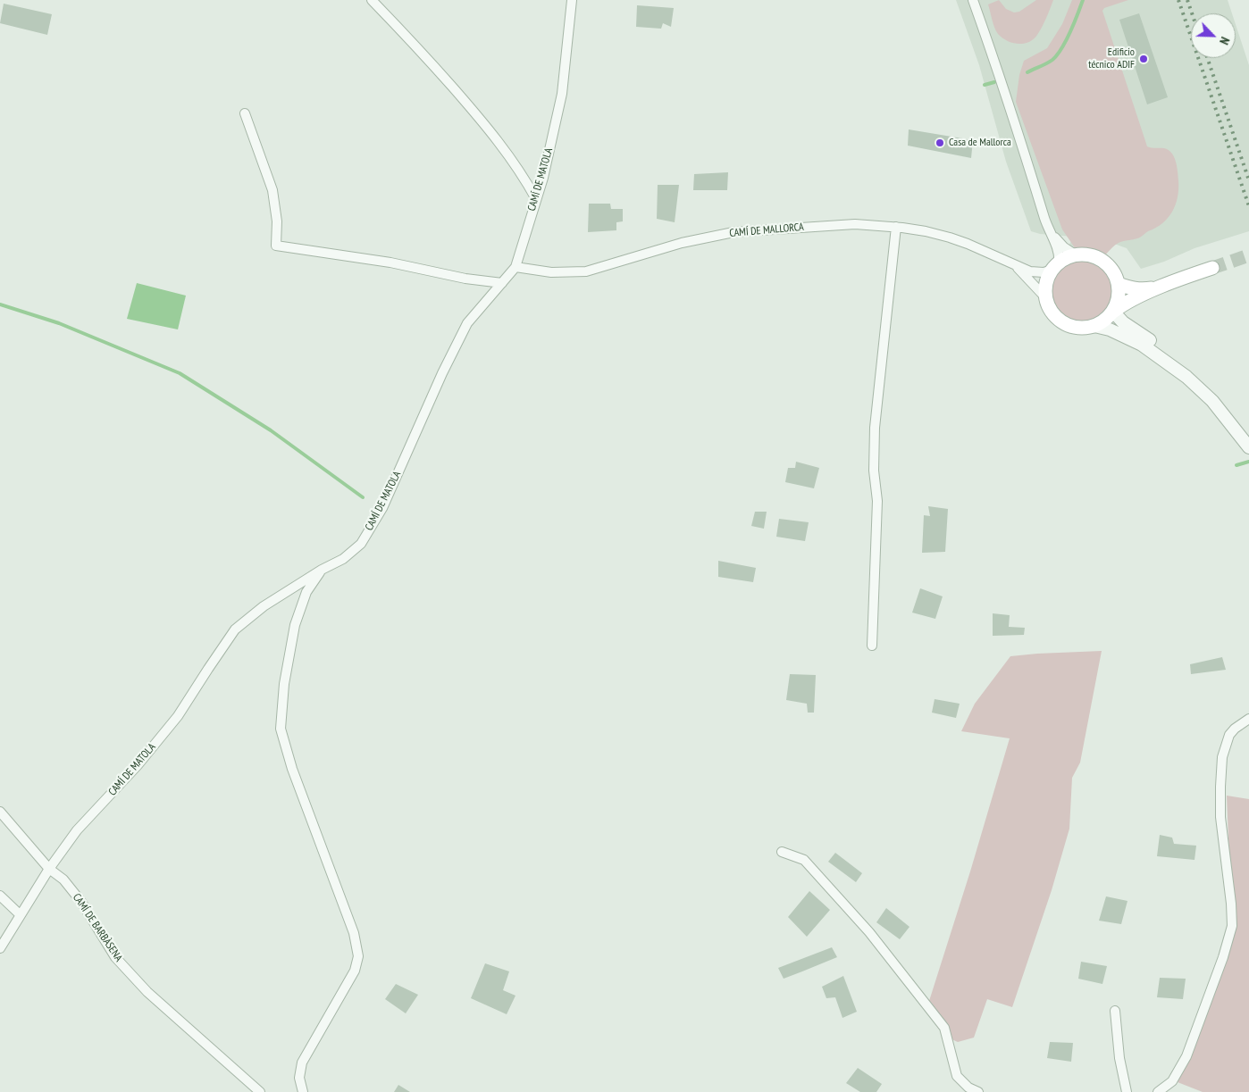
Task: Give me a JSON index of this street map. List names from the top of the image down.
{
  "streets": {
    "street": ["CAMÍ DE MATOLA", "CAMÍ DE MALLORCA", "CAMÍ DE BARBÀSENA"]
  },
  "crossings": [
    ["CAMÍ DE MATOLA", "CAMÍ DE MALLORCA"],
    ["CAMÍ DE MATOLA", "CAMÍ DE BARBÀSENA"]
  ],
  "places": ["Edificio técnico ADIF", "Casa de Mallorca"],
  "north": "bottom right"
}
